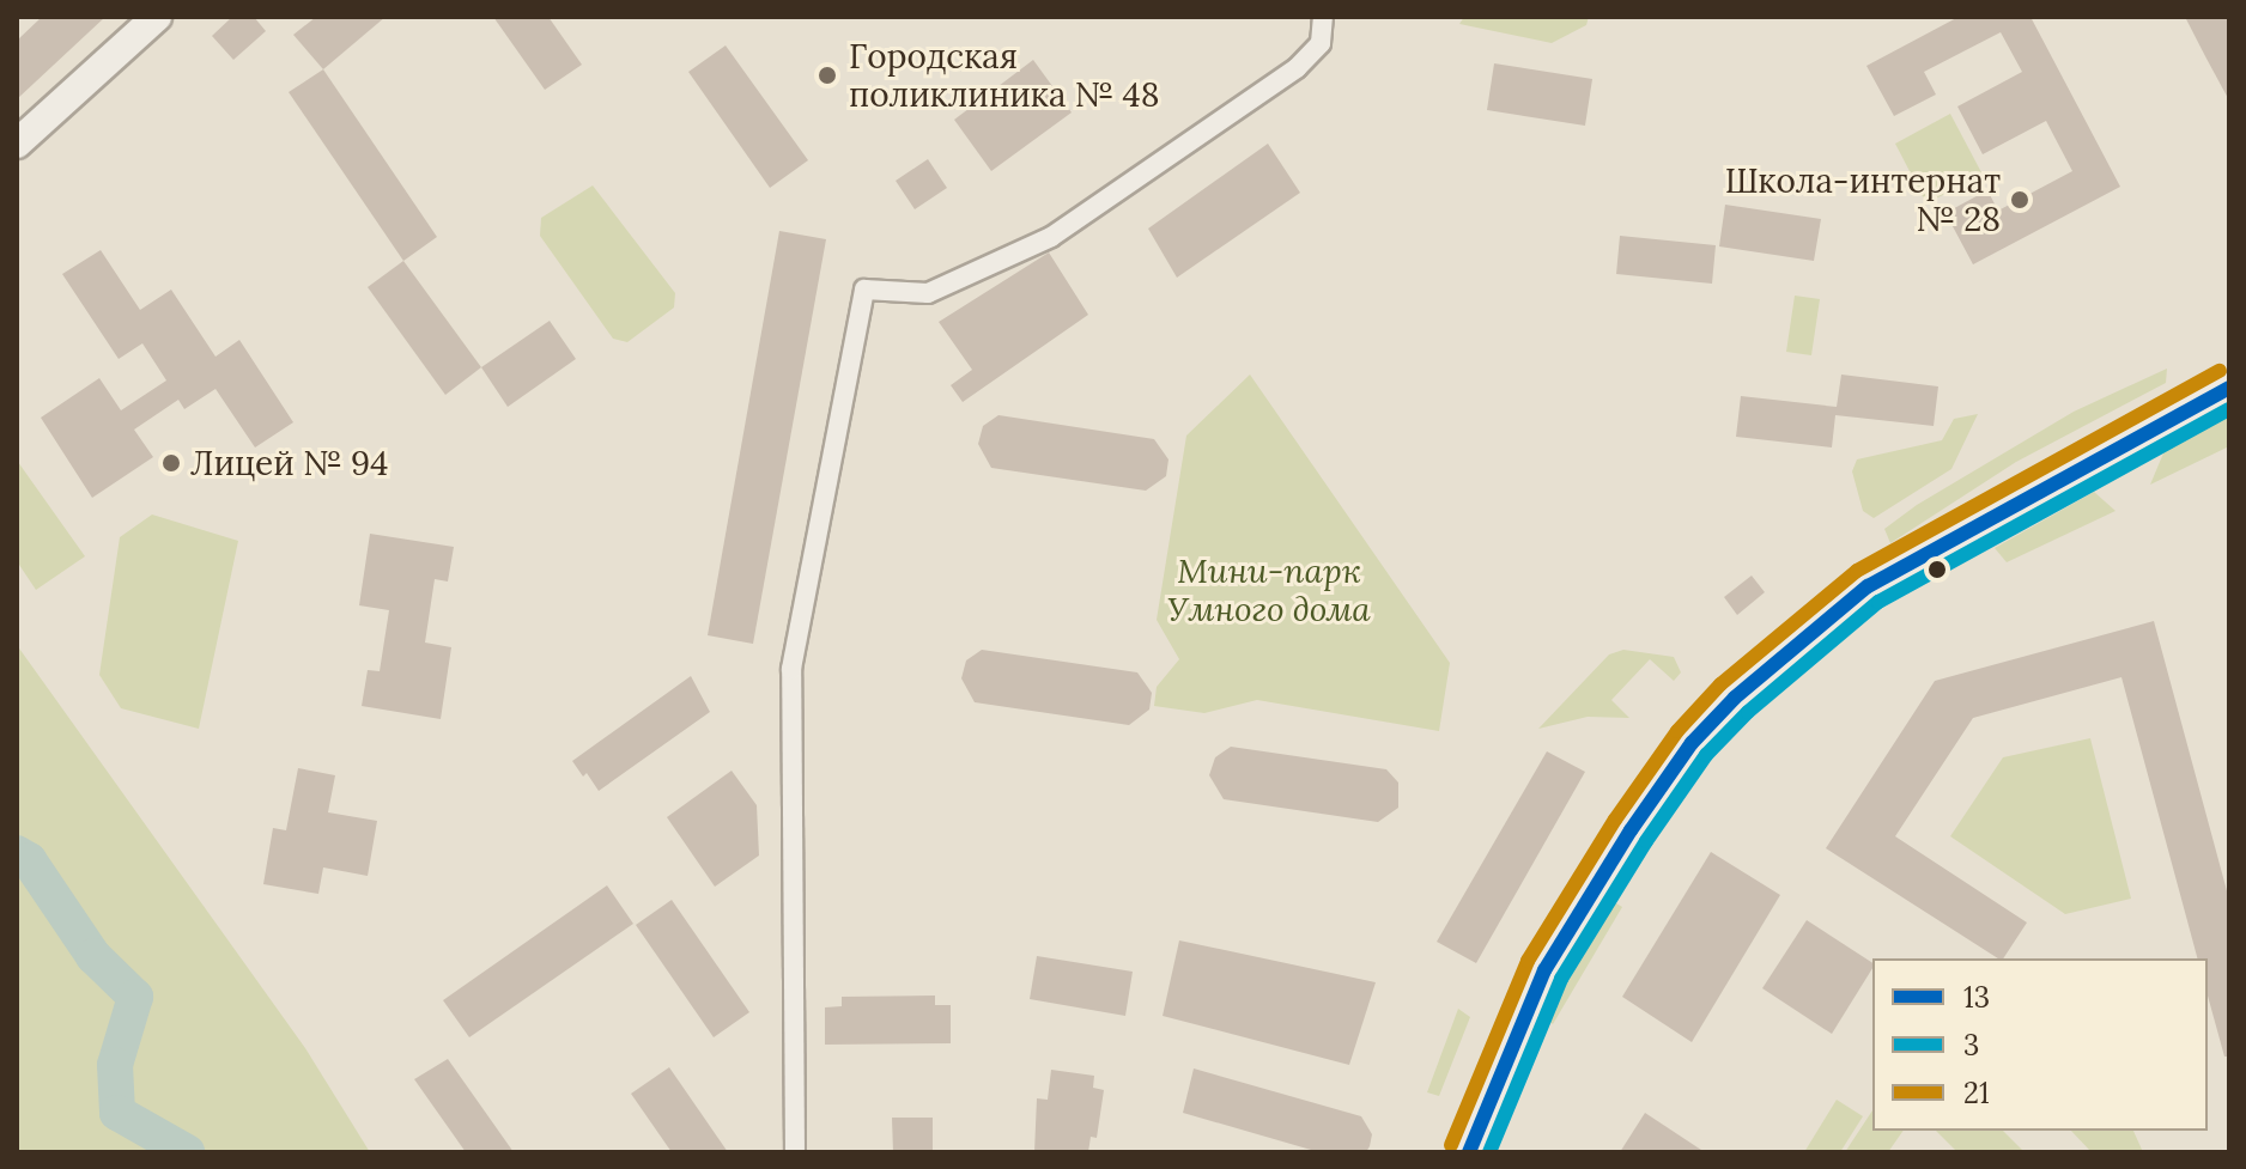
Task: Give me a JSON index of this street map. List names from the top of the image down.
{
  "parks": ["Мини-парк Умного дома"],
  "places": ["Городская поликлиника № 48", "Школа-интернат № 28", "Лицей № 94"],
  "lines": ["transit line 21", "transit line 13", "transit line 3"],
  "legend": ["13", "3", "21"]
}
